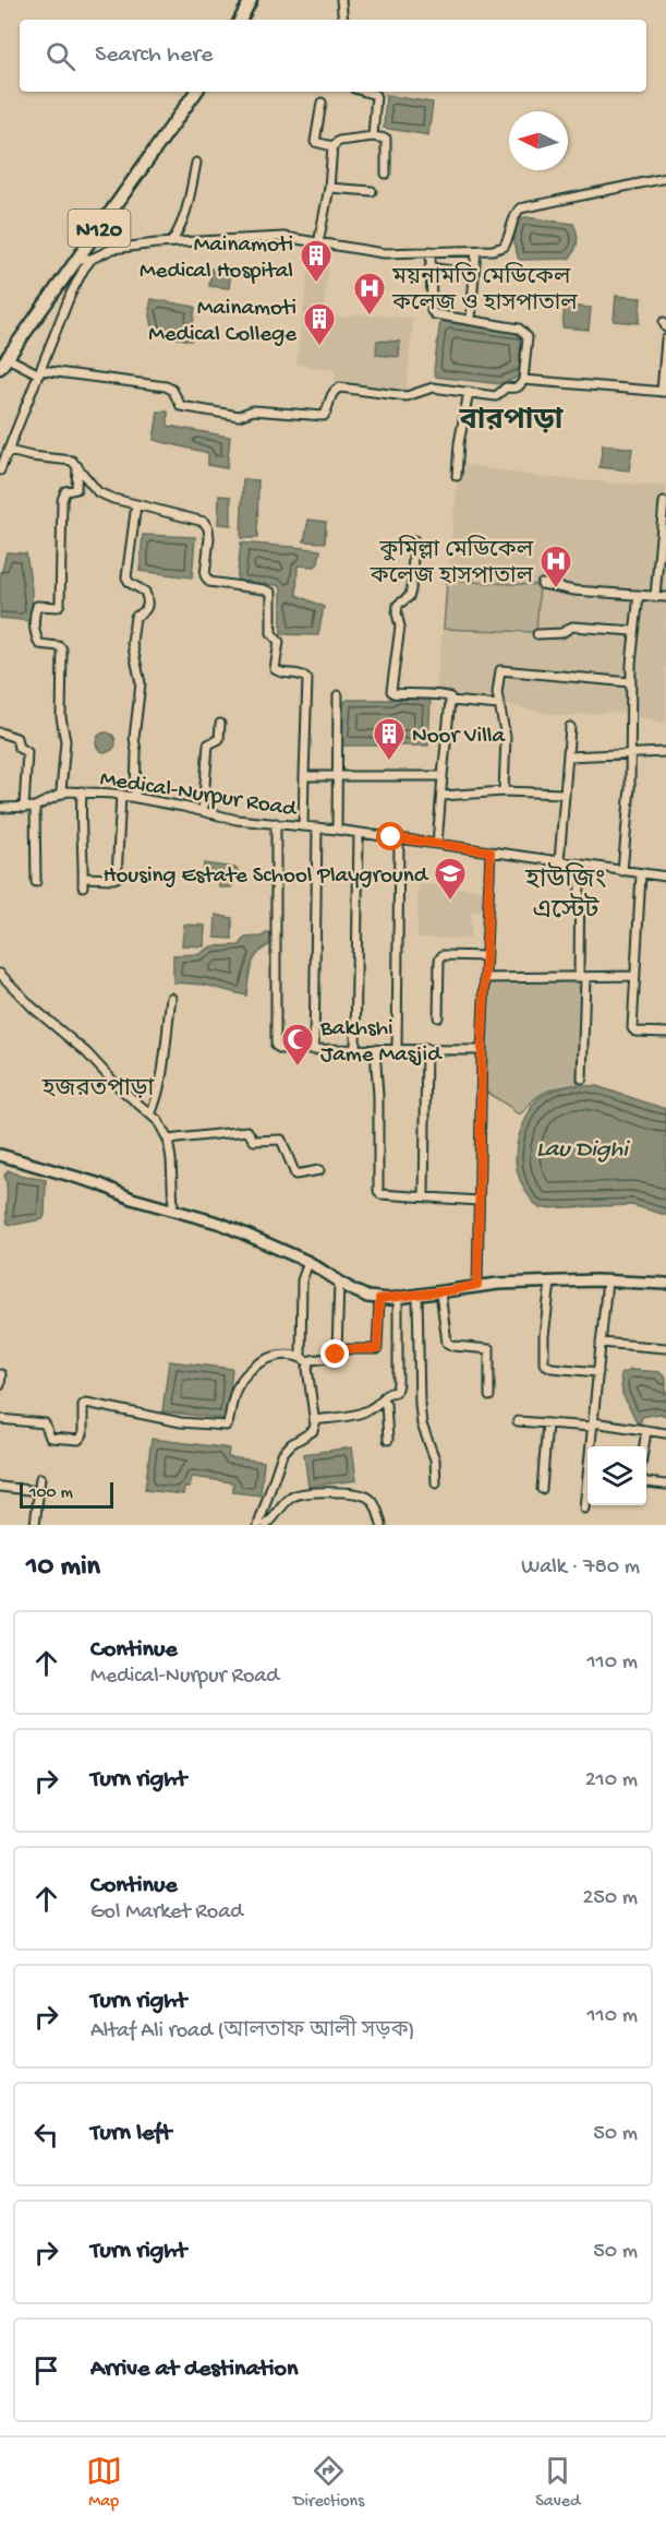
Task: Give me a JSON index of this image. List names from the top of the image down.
{
  "streets": {
    "highway": ["N120"],
    "street": ["Medical-Nurpur Road"]
  },
  "districts": ["বারপাড়া", "হাউজিং এস্টেট", "হজরতপাড়া"],
  "water": ["Lau Dighi"],
  "places": {
    "building": ["Mainamoti Medical Hospital", "Mainamoti Medical College", "Noor Villa"],
    "hospital": ["ময়নামতি মেডিকেল কলেজ ও হাসপাতাল", "কুমিল্লা মেডিকেল কলেজ হাসপাতাল"],
    "school or university": ["Housing Estate School Playground"],
    "mosque": ["Bakhshi Jame Masjid"]
  },
  "scale_bar": "100 m",
  "north": "left",
  "page": {
    "search": "Search here",
    "scale": "100 m",
    "heading": ["10 min", "Walk · 780 m"],
    "list": [
      ["Continue", "Medical-Nurpur Road", "110 m"],
      ["Turn right", "210 m"],
      ["Continue", "Gol Market Road", "250 m"],
      ["Turn right", "Altaf Ali road (আলতাফ আলী সড়ক)", "110 m"],
      ["Turn left", "50 m"],
      ["Turn right", "50 m"],
      "Arrive at destination"
    ],
    "nav": ["Map", "Directions", "Saved"]
  }
}
